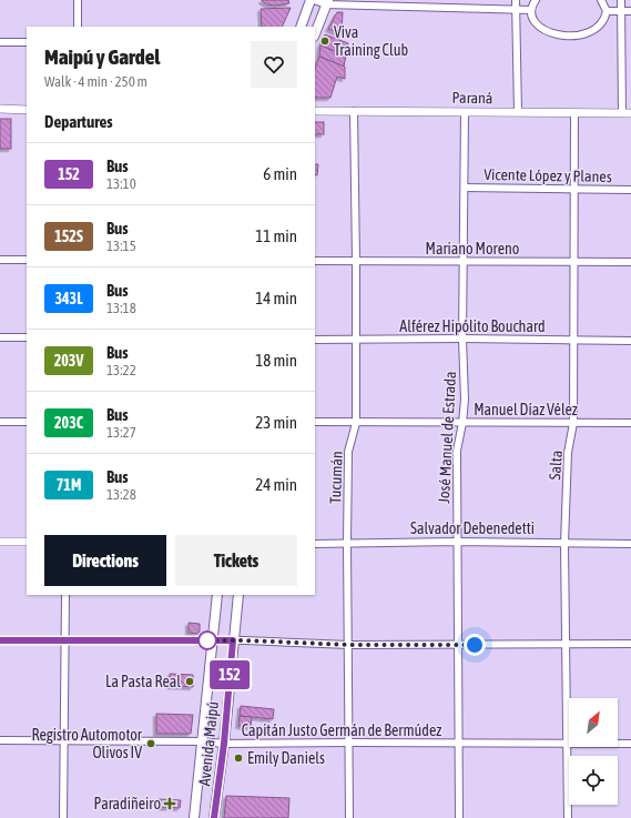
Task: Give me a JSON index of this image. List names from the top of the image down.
{
  "streets": {
    "main road": ["Avenida Maipú"],
    "street": [
      "Paraná",
      "Vicente López y Planes",
      "Mariano Moreno",
      "Alférez Hipólito Bouchard",
      "Manuel Díaz Vélez",
      "José Manuel de Estrada",
      "Salta",
      "Tucumán",
      "Salvador Debenedetti",
      "Capitán Justo Germán de Bermúdez"
    ]
  },
  "crossings": [
    ["Paraná", "José Manuel de Estrada"],
    ["Paraná", "Salta"],
    ["Paraná", "Tucumán"],
    ["Vicente López y Planes", "José Manuel de Estrada"],
    ["Vicente López y Planes", "Salta"],
    ["Mariano Moreno", "José Manuel de Estrada"],
    ["Mariano Moreno", "Salta"],
    ["Mariano Moreno", "Tucumán"],
    ["Alférez Hipólito Bouchard", "José Manuel de Estrada"],
    ["Alférez Hipólito Bouchard", "Salta"],
    ["Alférez Hipólito Bouchard", "Tucumán"],
    ["Manuel Díaz Vélez", "José Manuel de Estrada"],
    ["Manuel Díaz Vélez", "Salta"],
    ["Manuel Díaz Vélez", "Tucumán"],
    ["José Manuel de Estrada", "Salvador Debenedetti"],
    ["José Manuel de Estrada", "Capitán Justo Germán de Bermúdez"],
    ["Salta", "Salvador Debenedetti"],
    ["Salta", "Capitán Justo Germán de Bermúdez"],
    ["Tucumán", "Salvador Debenedetti"],
    ["Tucumán", "Capitán Justo Germán de Bermúdez"],
    ["Capitán Justo Germán de Bermúdez", "Avenida Maipú"]
  ],
  "places": {
    "other": [
      "Viva Training Club",
      "La Pasta Real",
      "Registro Automotor Olivos IV",
      "Emily Daniels"
    ],
    "health": ["Paradiñeiro"]
  },
  "lines": ["bus line 152"],
  "north": "top right",
  "page": {
    "on_map": "152",
    "heading": [
      ["Maipú y Gardel", "Walk · 4 min · 250 m"],
      "Departures"
    ],
    "list": [
      {
        "mark": "152",
        "name": "Bus",
        "note": "13:10",
        "value": "6 min"
      },
      {
        "mark": "152S",
        "name": "Bus",
        "note": "13:15",
        "value": "11 min"
      },
      {
        "mark": "343L",
        "name": "Bus",
        "note": "13:18",
        "value": "14 min"
      },
      {
        "mark": "203V",
        "name": "Bus",
        "note": "13:22",
        "value": "18 min"
      },
      {
        "mark": "203C",
        "name": "Bus",
        "note": "13:27",
        "value": "23 min"
      },
      {
        "mark": "71M",
        "name": "Bus",
        "note": "13:28",
        "value": "24 min"
      }
    ],
    "buttons": ["Directions", "Tickets"]
  }
}
